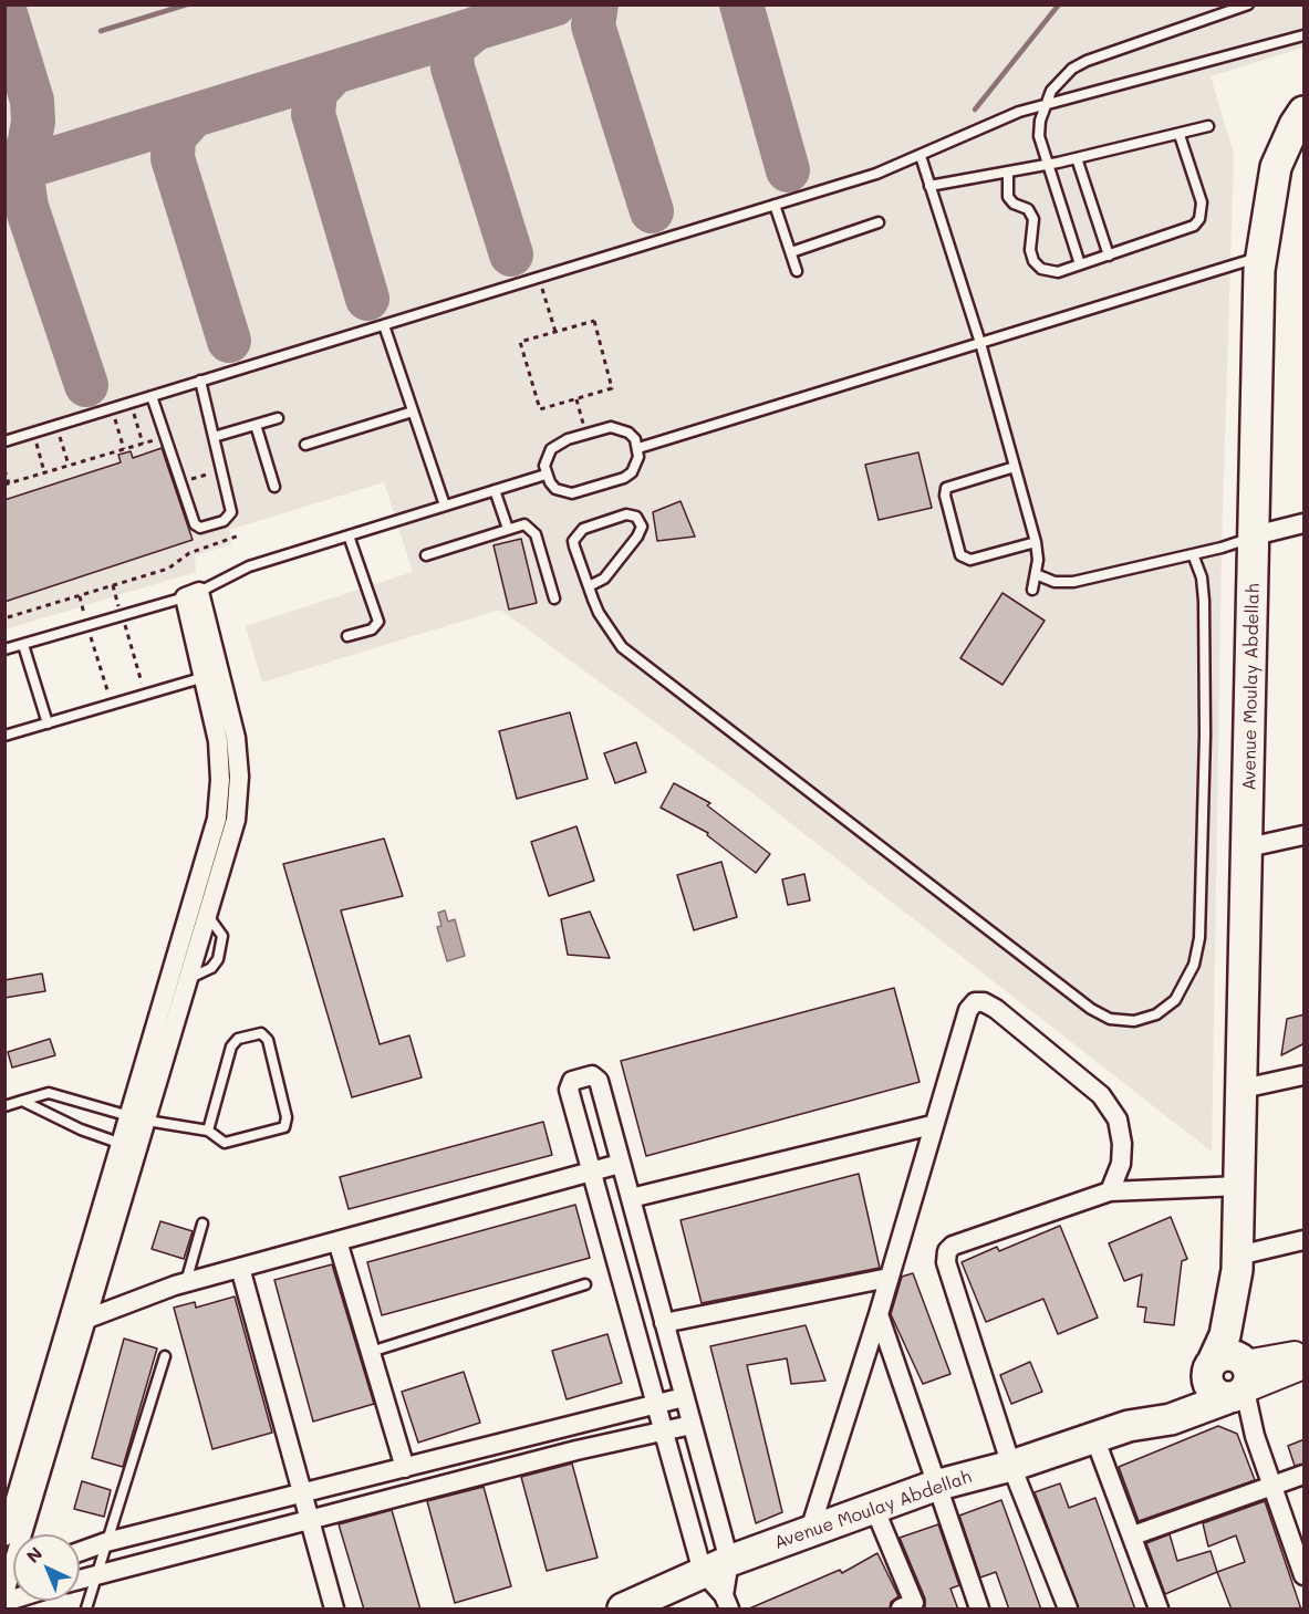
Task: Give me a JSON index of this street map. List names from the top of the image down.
{
  "streets": {
    "main road": ["Avenue Moulay Abdellah"]
  },
  "north": "top left"
}
